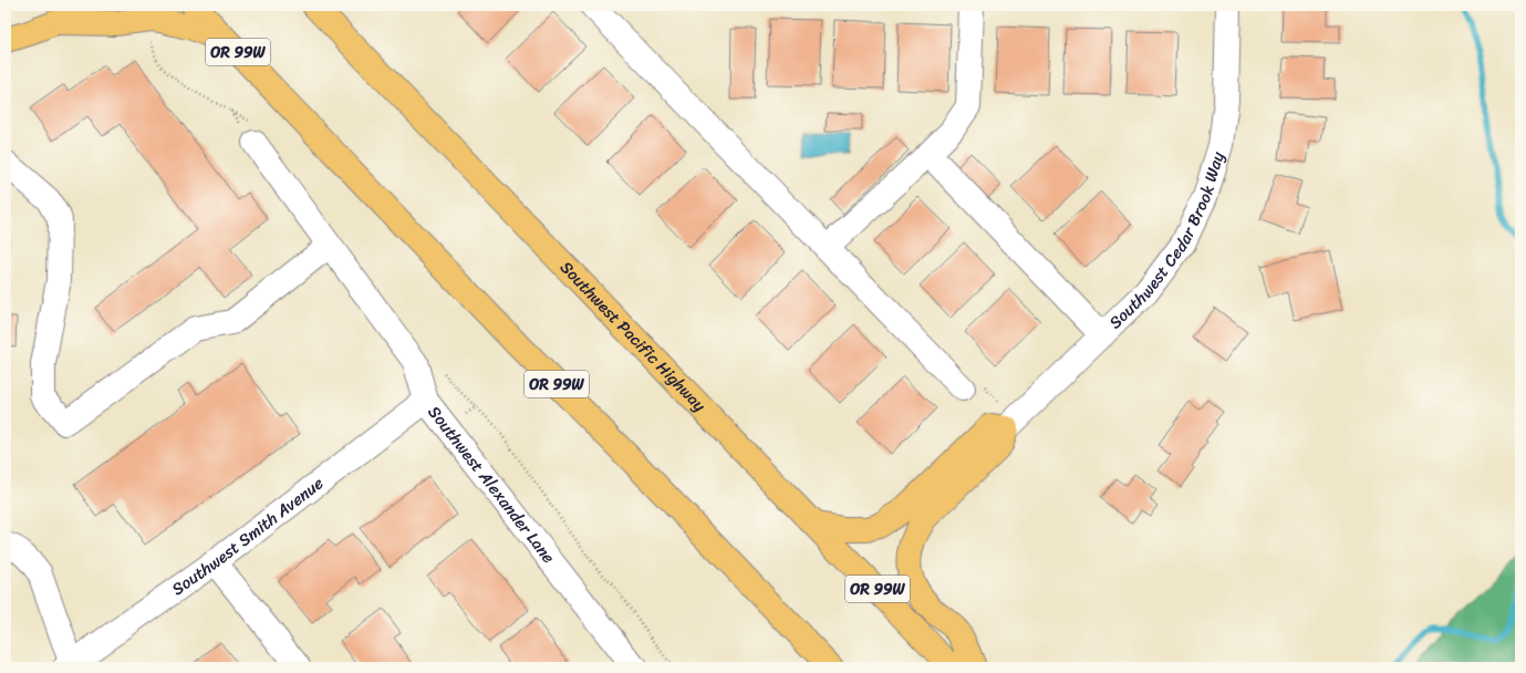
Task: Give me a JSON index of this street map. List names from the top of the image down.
{
  "streets": {
    "main road": ["OR 99W", "Southwest Pacific Highway"],
    "street": ["Southwest Cedar Brook Way", "Southwest Alexander Lane", "Southwest Smith Avenue"]
  },
  "crossings": [
    ["Southwest Alexander Lane", "Southwest Smith Avenue"]
  ]
}
